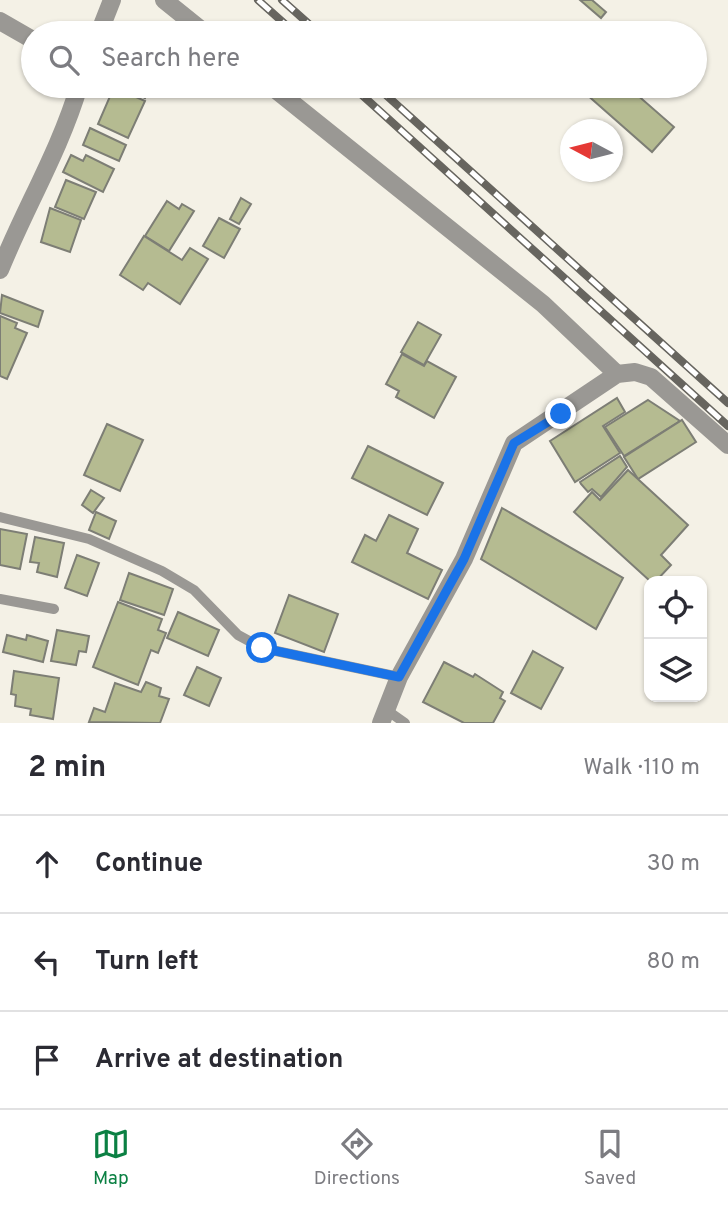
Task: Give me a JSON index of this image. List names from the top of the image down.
{
  "north": "left",
  "page": {
    "search": "Search here",
    "heading": ["2 min", "Walk · 110 m"],
    "list": [
      ["Continue", "30 m"],
      ["Turn left", "80 m"],
      "Arrive at destination"
    ],
    "nav": ["Map", "Directions", "Saved"]
  }
}
